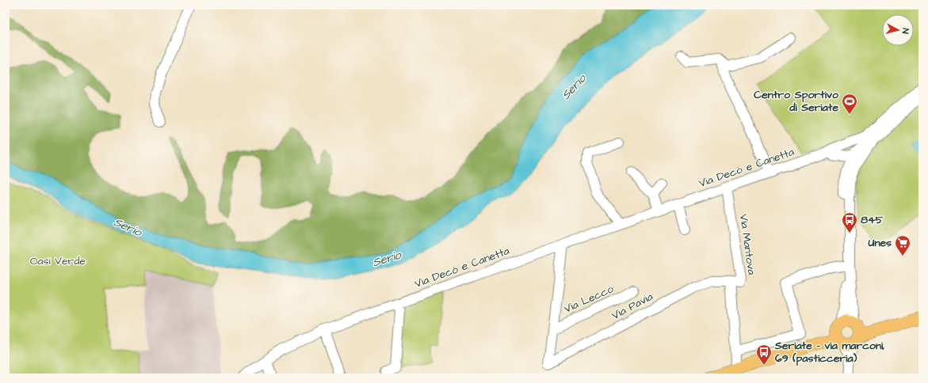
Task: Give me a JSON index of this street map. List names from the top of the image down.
{
  "streets": {
    "street": [
      "Via Decò e Canetta",
      "Via Mantova",
      "Via Lecco",
      "Via Pavia"
    ]
  },
  "crossings": [
    ["Via Decò e Canetta", "Via Mantova"],
    ["Via Decò e Canetta", "Via Lecco"],
    ["Via Mantova", "Via Pavia"],
    ["Via Lecco", "Via Pavia"]
  ],
  "water": ["Serio"],
  "parks": ["Oasi Verde"],
  "places": {
    "sports": ["Centro Sportivo di Seriate"],
    "bus stop": ["845", "Seriate - via marconi, 69 (pasticceria)"],
    "supermarket": ["Unes"]
  },
  "north": "right"
}
